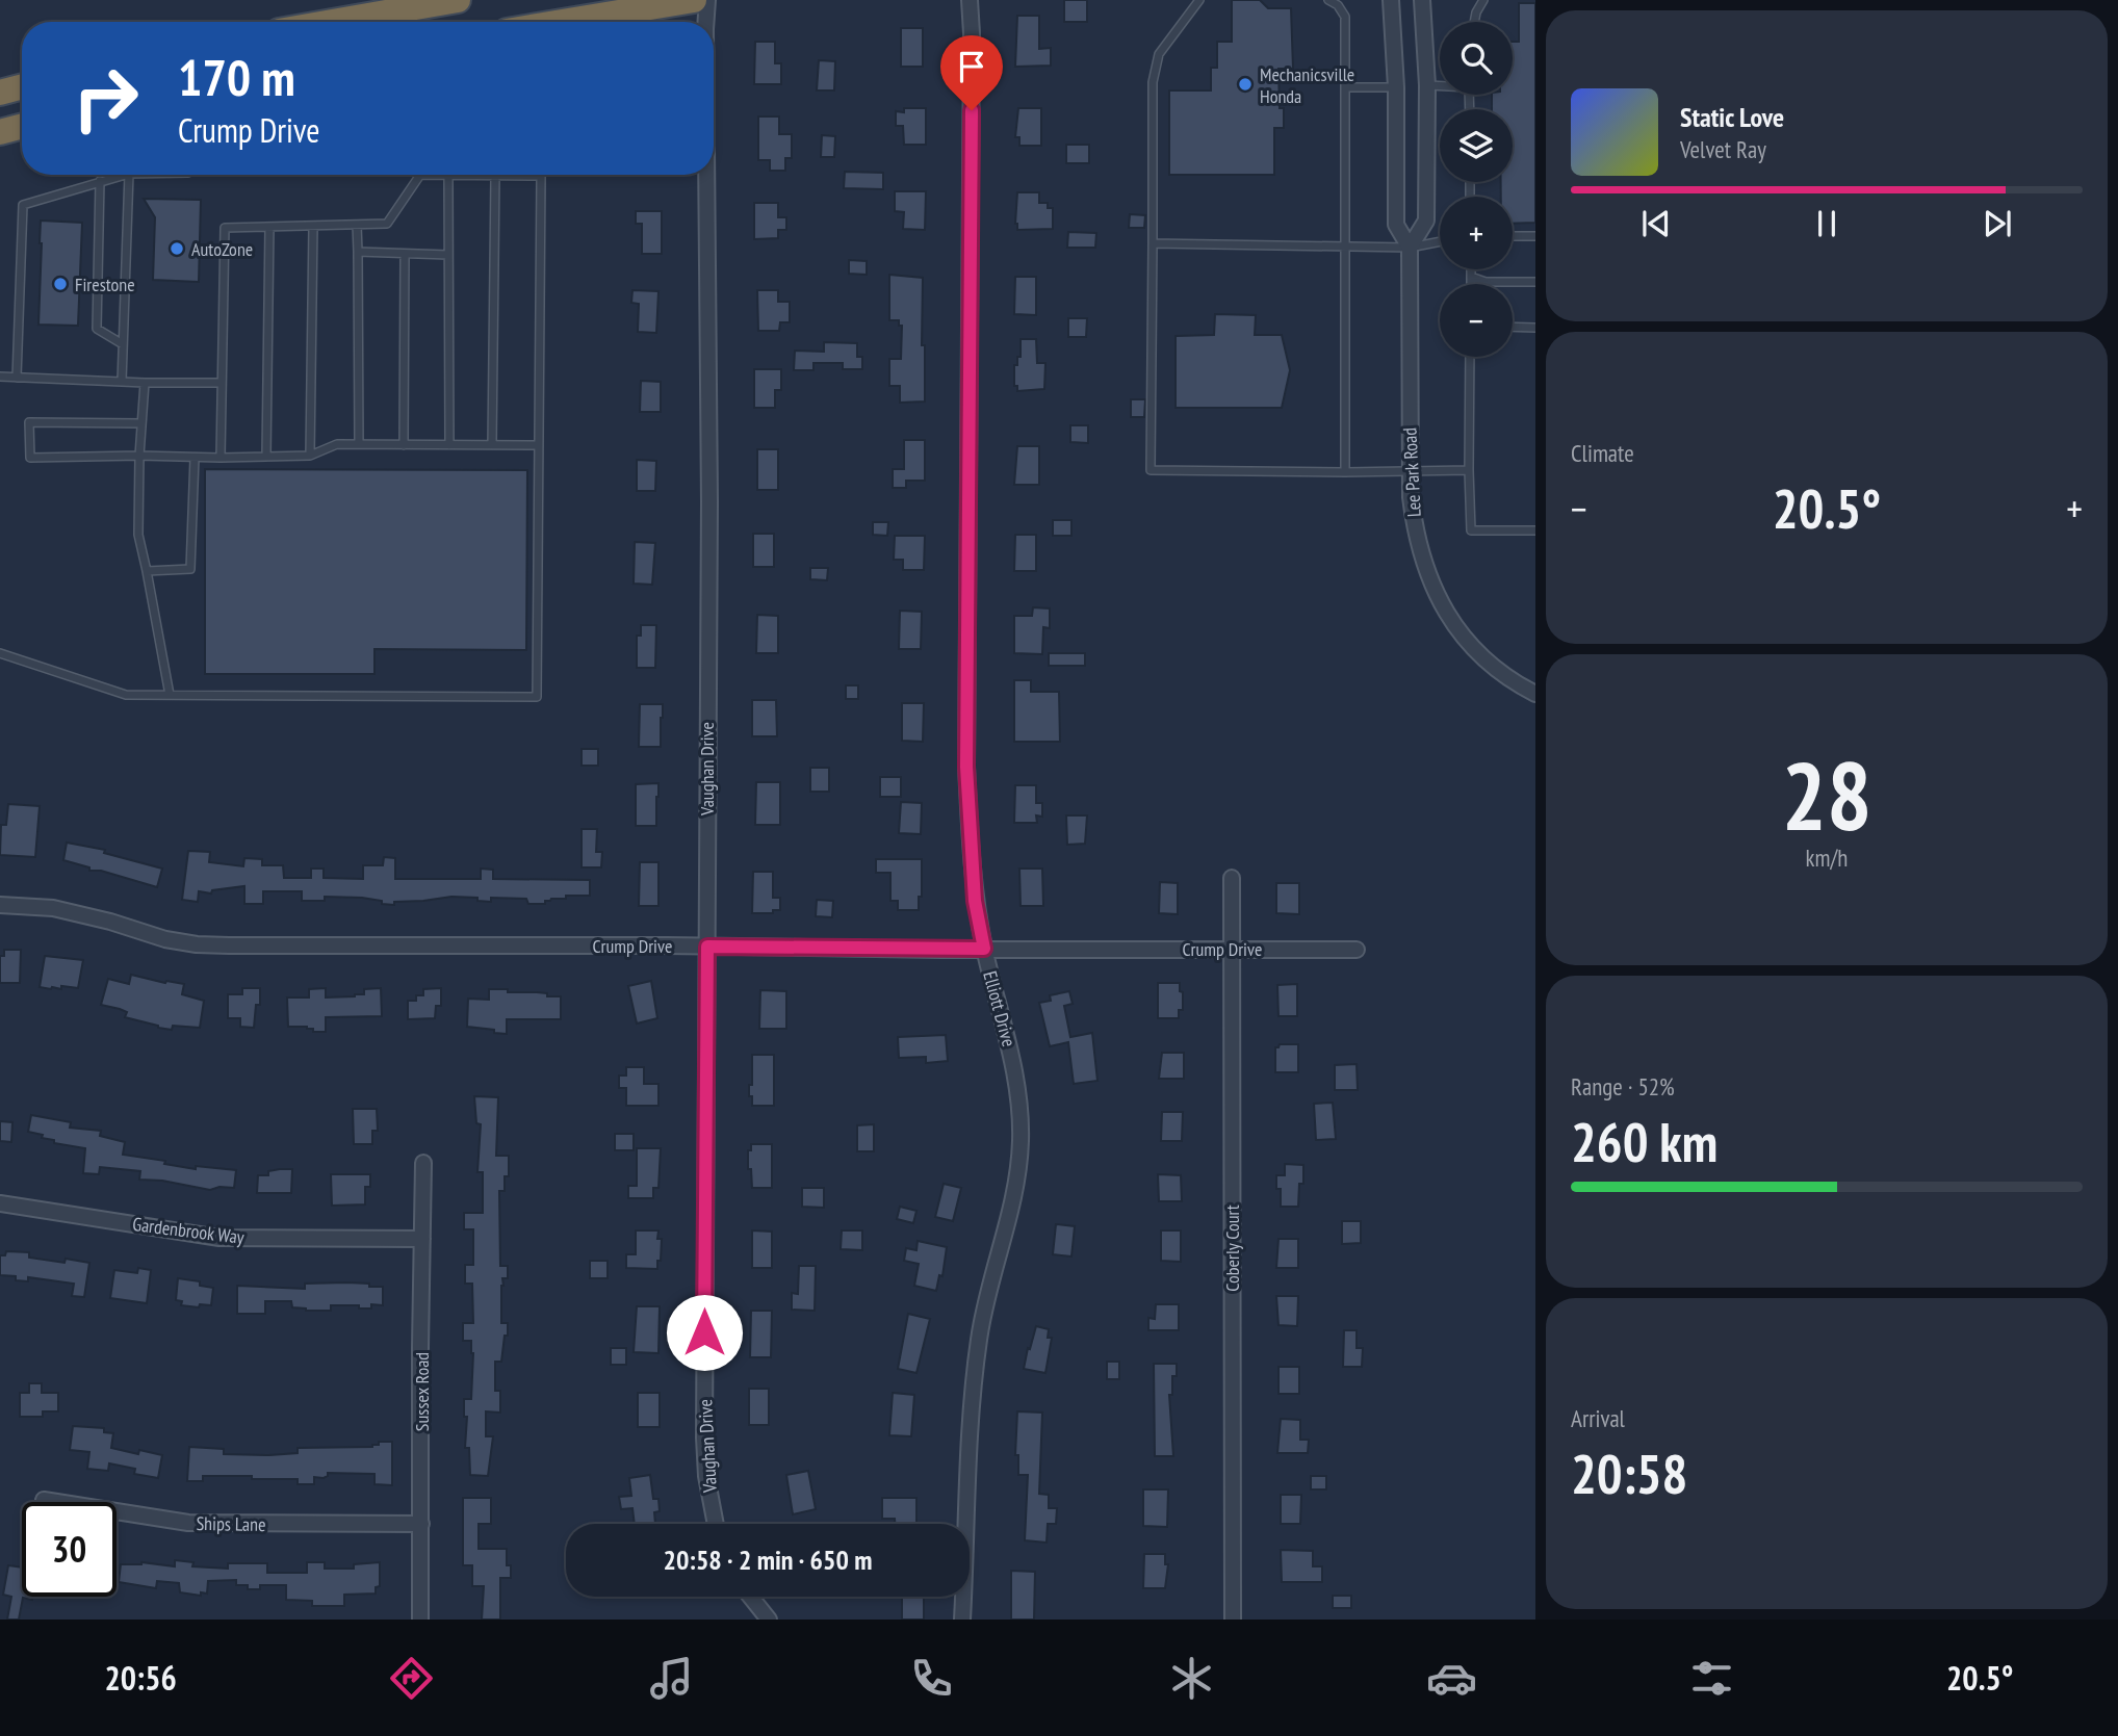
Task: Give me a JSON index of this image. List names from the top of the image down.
{
  "streets": {
    "street": [
      "Lee Park Road",
      "Vaughan Drive",
      "Crump Drive",
      "Elliott Drive",
      "Gardenbrook Way",
      "Coberly Court",
      "Sussex Road",
      "Ships Lane"
    ]
  },
  "crossings": [
    ["Vaughan Drive", "Crump Drive"],
    ["Crump Drive", "Elliott Drive"],
    ["Crump Drive", "Coberly Court"],
    ["Gardenbrook Way", "Sussex Road"],
    ["Sussex Road", "Ships Lane"]
  ],
  "places": ["Mechanicsville Honda", "AutoZone", "Firestone"],
  "page": {
    "map_buttons": ["+", "−"],
    "turn": ["170 m", "Crump Drive"],
    "song": ["Static Love", "Velvet Ray"],
    "tile": [
      "Climate",
      ["28", "km/h"],
      ["Range · 52%", "260 km"],
      ["Arrival", "20:58"]
    ],
    "heat": ["−", "20.5°", "+"],
    "limit": "30",
    "trip": "20:58 · 2 min · 650 m",
    "tabs": ["20:56", "20.5°"]
  }
}
